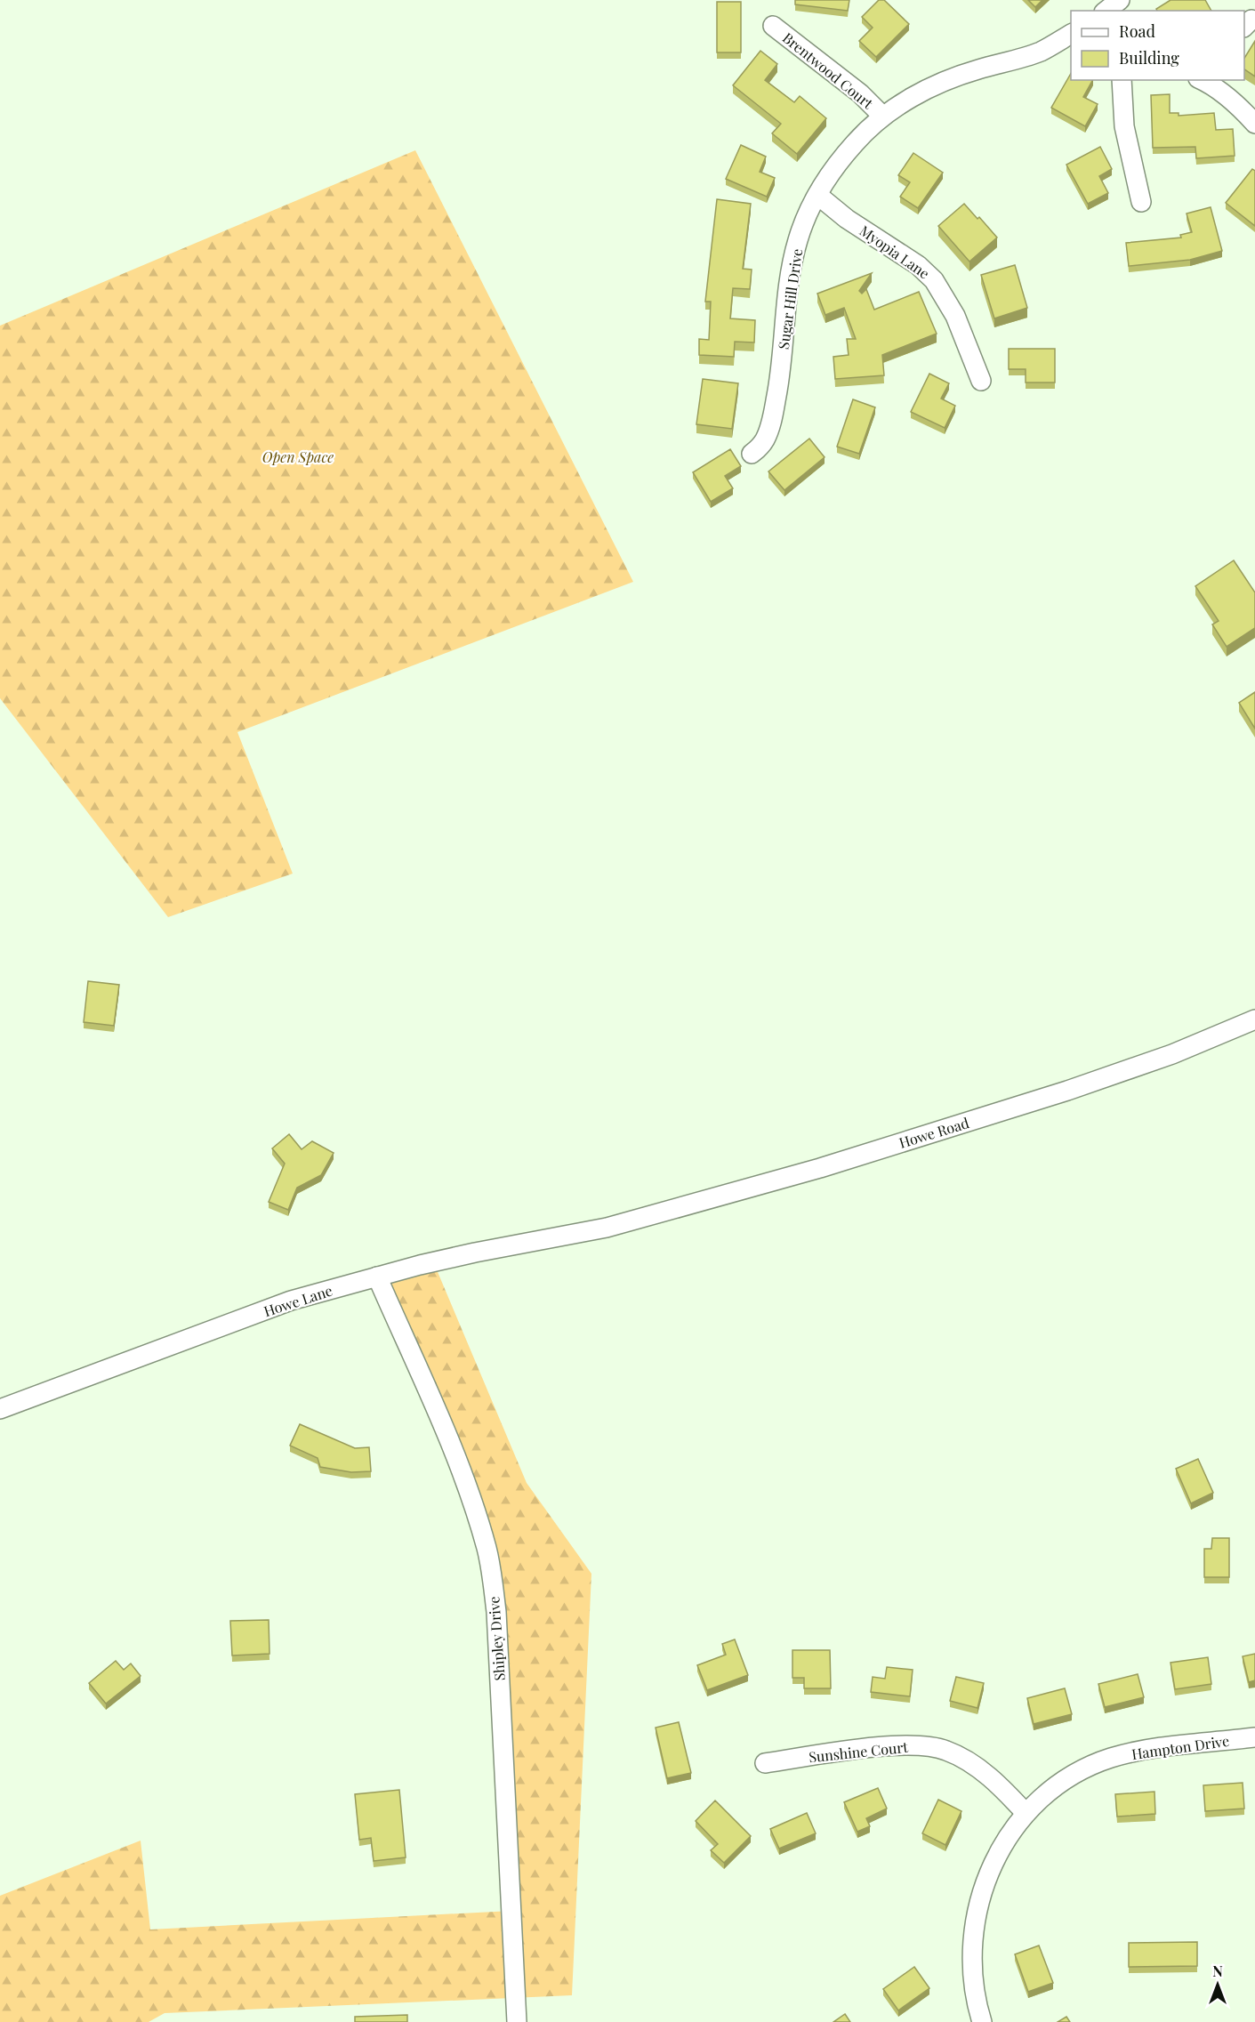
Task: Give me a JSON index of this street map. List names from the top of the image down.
{
  "streets": {
    "street": [
      "Brentwood Court",
      "Myopia Lane",
      "Sugar Hill Drive",
      "Howe Road",
      "Howe Lane",
      "Shipley Drive",
      "Hampton Drive",
      "Sunshine Court"
    ]
  },
  "crossings": [
    ["Brentwood Court", "Sugar Hill Drive"],
    ["Myopia Lane", "Sugar Hill Drive"],
    ["Howe Road", "Howe Lane"],
    ["Howe Lane", "Shipley Drive"],
    ["Hampton Drive", "Sunshine Court"]
  ],
  "parks": ["Open Space"],
  "legend": ["Road", "Building"],
  "north": "top"
}
